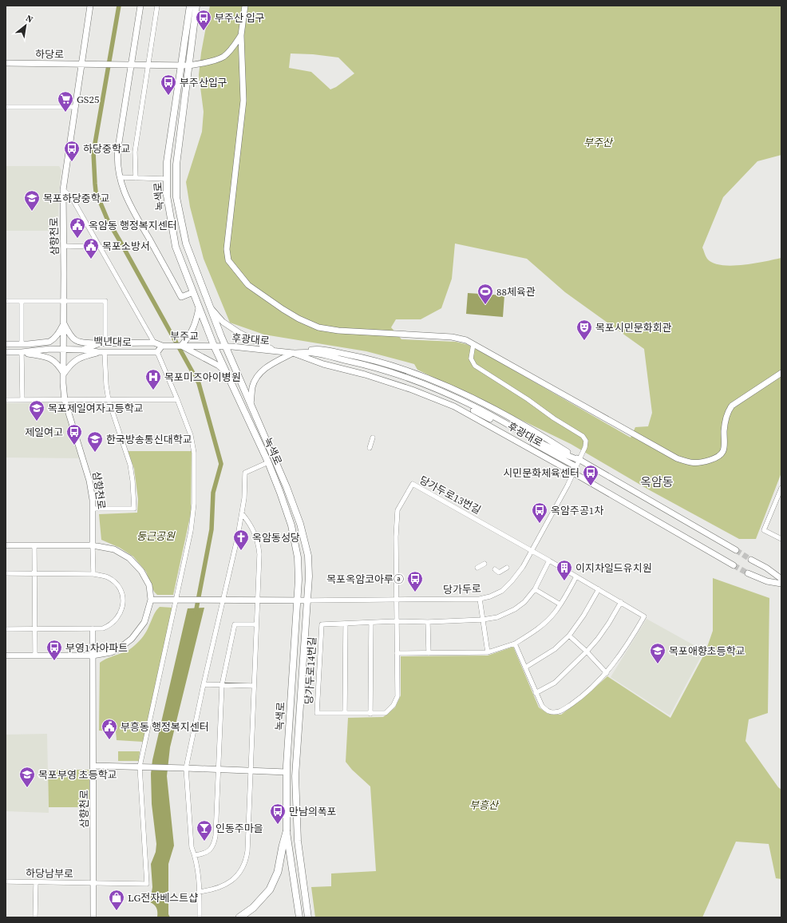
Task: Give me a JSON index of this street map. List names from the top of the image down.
{
  "streets": {
    "main road": ["녹색로"],
    "street": [
      "하당로",
      "삼향천로",
      "부주교",
      "후광대로",
      "백년대로",
      "당가두로13번길",
      "당가두로",
      "당가두로14번길",
      "하당남부로"
    ]
  },
  "crossings": [
    ["하당로", "삼향천로"],
    ["녹색로", "후광대로"],
    ["녹색로", "당가두로"],
    ["삼향천로", "하당남부로"],
    ["부주교", "후광대로"],
    ["후광대로", "당가두로"],
    ["당가두로13번길", "당가두로"]
  ],
  "districts": ["옥암동"],
  "parks": ["부주산", "둥근공원", "부흥산"],
  "places": {
    "bus stop": [
      "부주산 입구",
      "부주산입구",
      "하당중학교",
      "제일여고",
      "시민문화체육센터",
      "옥암주공1차",
      "목포옥암코아루ⓐ",
      "부영1차아파트",
      "만남의폭포"
    ],
    "supermarket": ["GS25"],
    "school or university": [
      "목포하당중학교",
      "목포제일여자고등학교",
      "한국방송통신대학교",
      "목포애향초등학교",
      "목포부영 초등학교"
    ],
    "public building": ["옥암동 행정복지센터", "목포소방서", "부흥동 행정복지센터"],
    "sports": ["88체육관"],
    "theatre": ["목포시민문화회관"],
    "hospital": ["목포미즈아이병원"],
    "church": ["옥암동성당"],
    "building": ["이지차일드유치원"],
    "bar": ["인동주마을"],
    "shop": ["LG전자베스트샵"]
  },
  "north": "top right"
}
